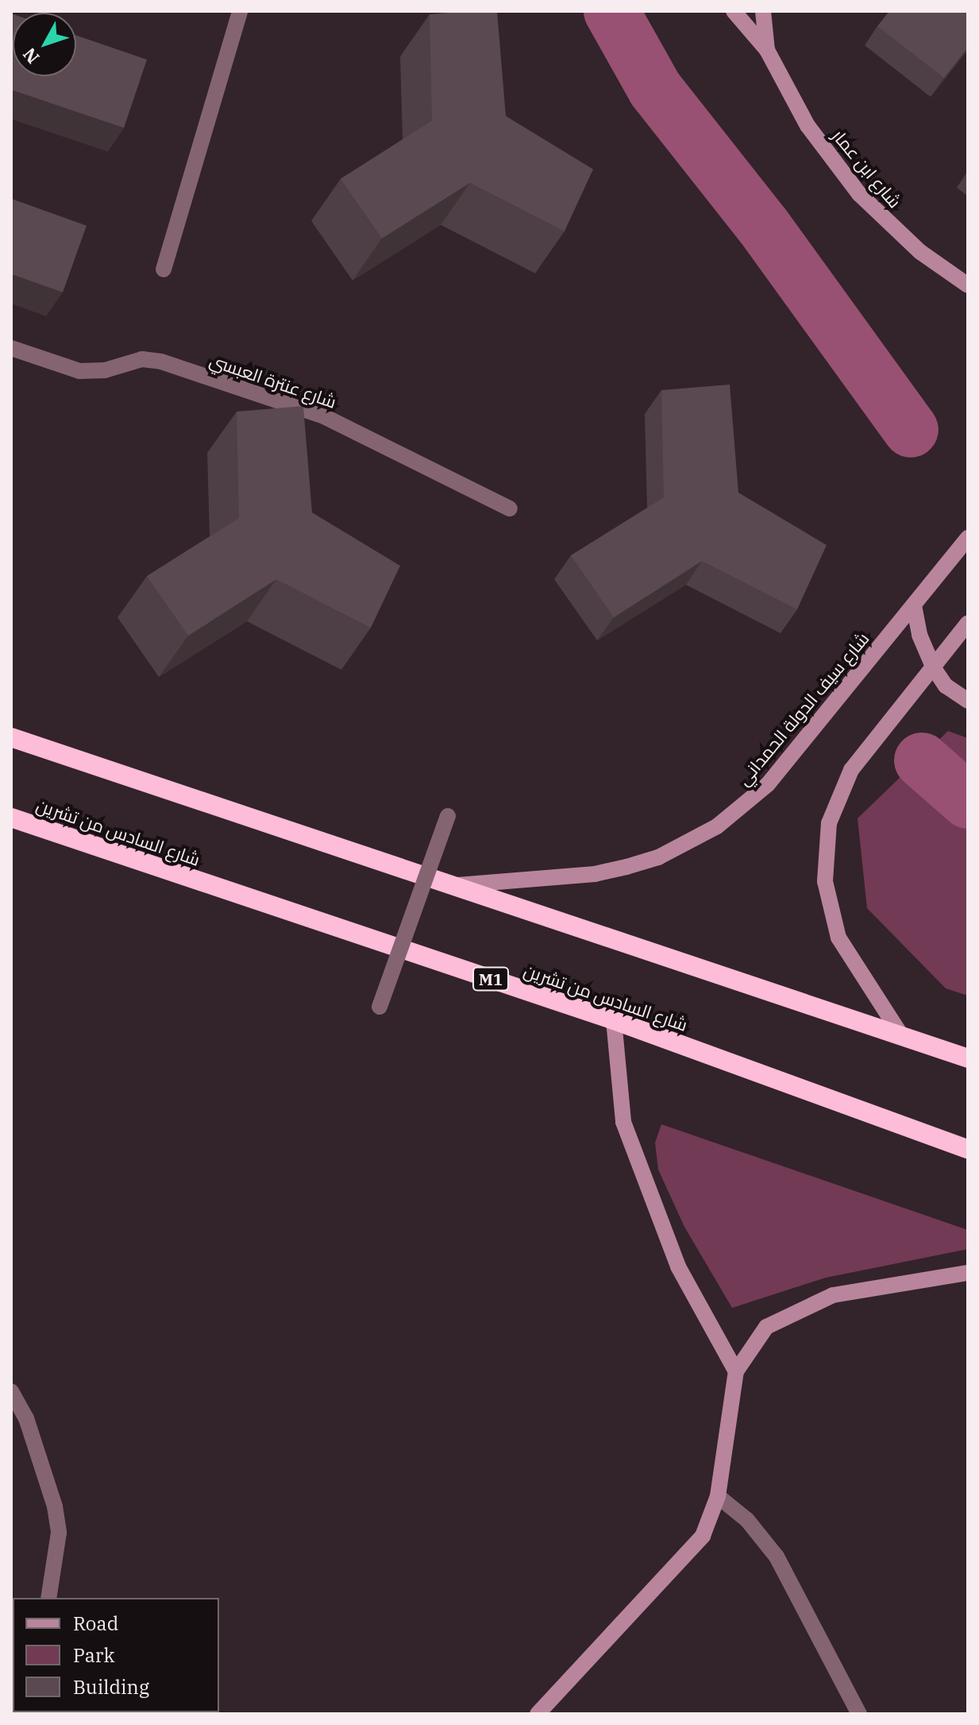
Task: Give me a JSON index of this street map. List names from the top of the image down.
{
  "streets": {
    "highway": ["شارع السادس من تشرين", "M1"],
    "street": ["شارع ابن عمار", "شارع عنترة العبسي", "شارع سيف الدولة الحمداني"]
  },
  "legend": ["Road", "Park", "Building"],
  "north": "bottom left"
}
